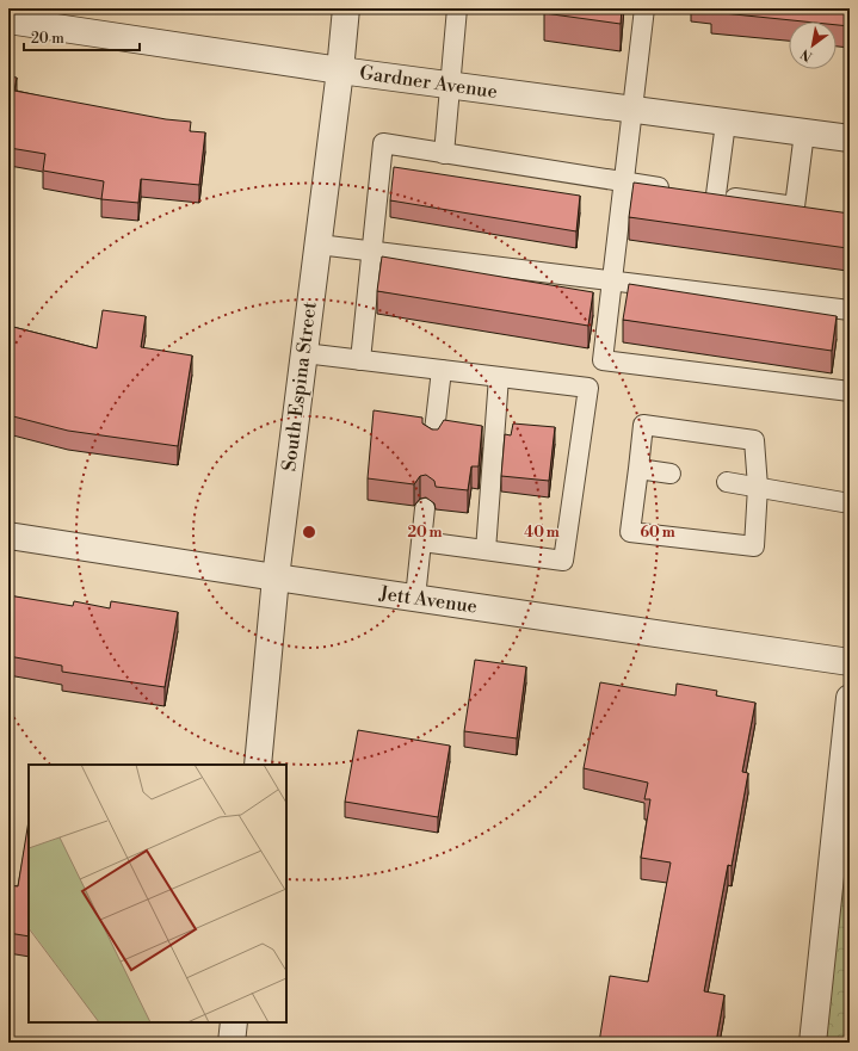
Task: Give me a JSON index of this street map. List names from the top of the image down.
{
  "streets": {
    "street": ["Gardner Avenue", "South Espina Street", "Jett Avenue"]
  },
  "crossings": [
    ["Gardner Avenue", "South Espina Street"],
    ["South Espina Street", "Jett Avenue"]
  ],
  "scale_bar": "20 m",
  "north": "bottom left",
  "rings": ["20 m", "40 m", "60 m"]
}
